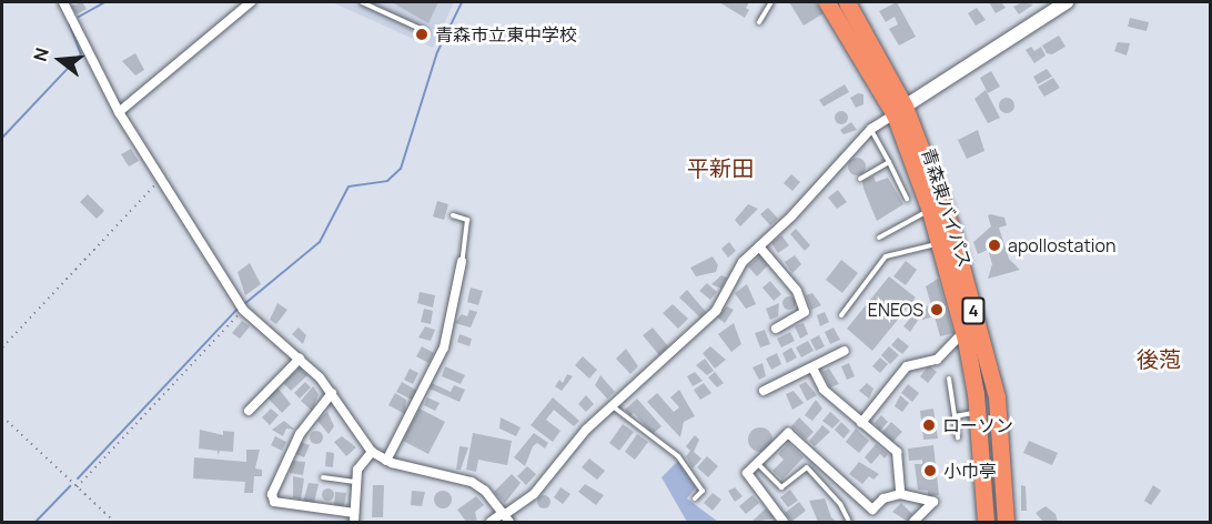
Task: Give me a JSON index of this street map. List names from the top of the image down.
{
  "streets": {
    "highway": ["青森東バイパス", "4"]
  },
  "districts": ["平新田", "後萢"],
  "places": [
    "青森市立東中学校",
    "apollostation",
    "ENEOS",
    "ローソン",
    "小巾亭"
  ],
  "north": "left"
}
